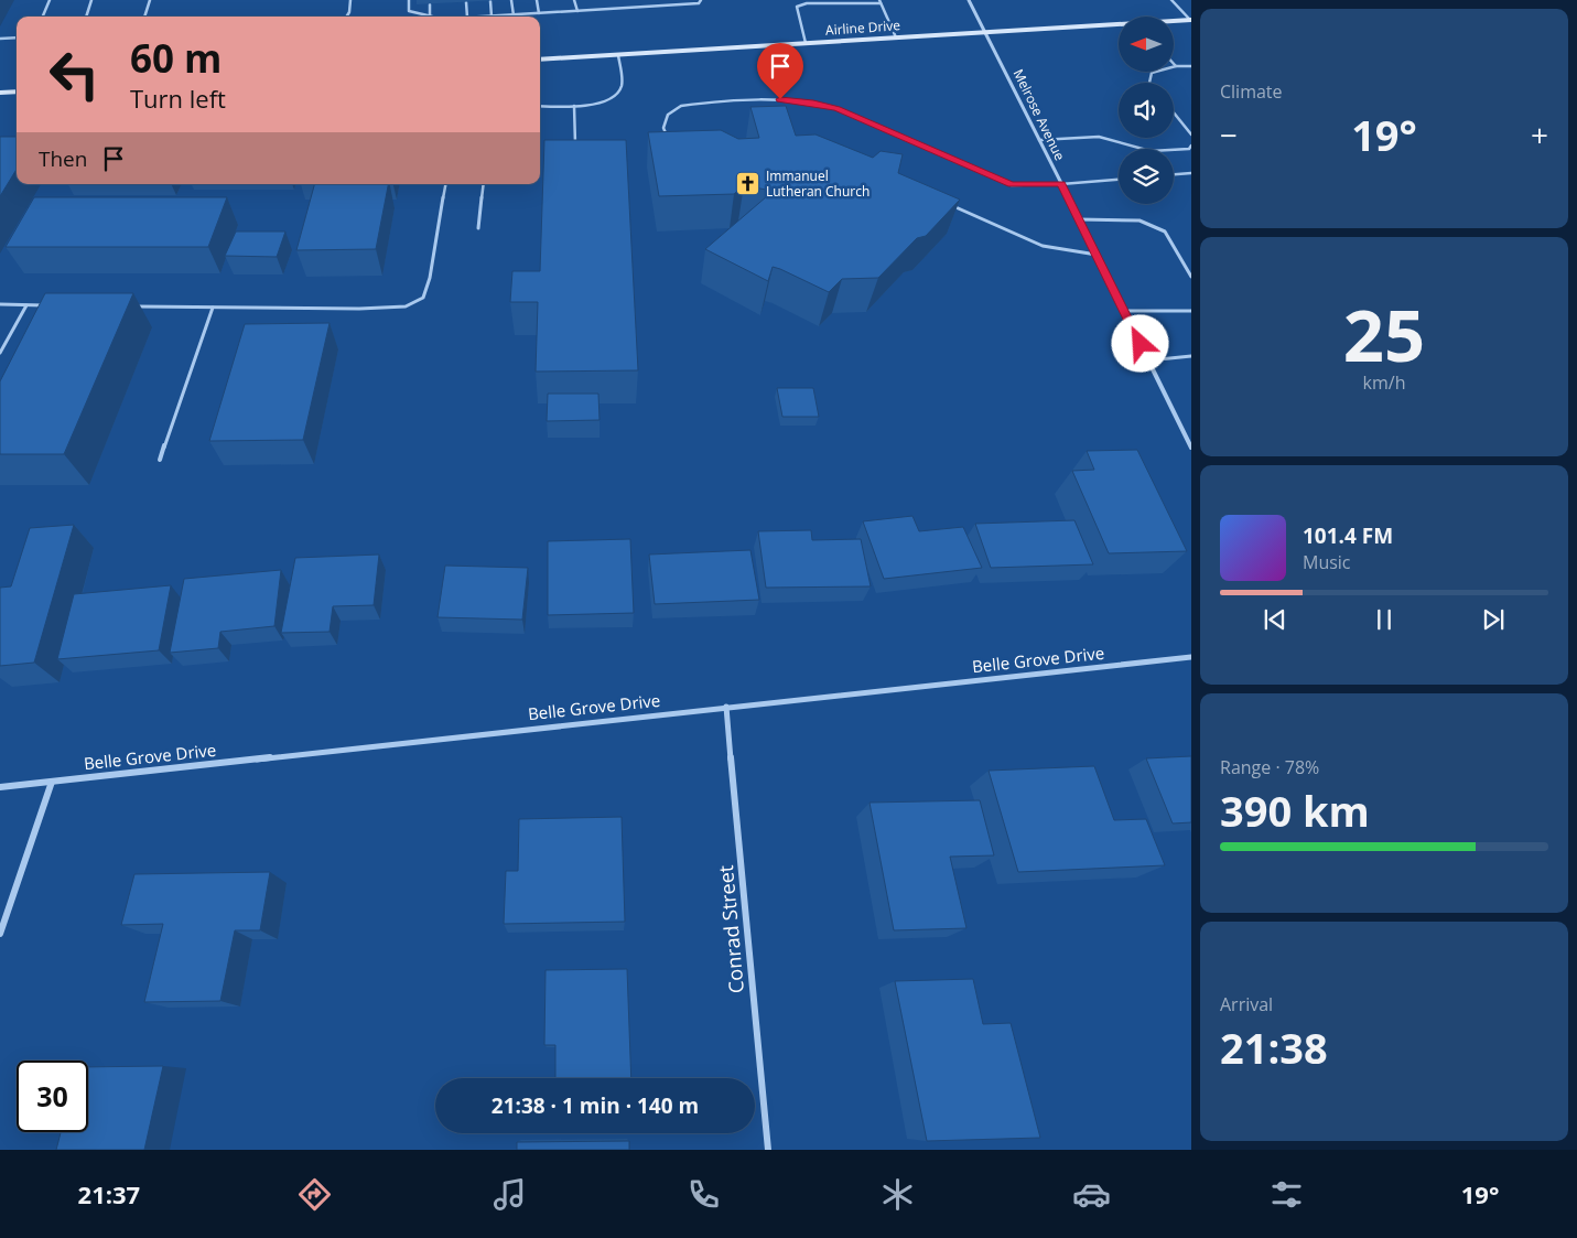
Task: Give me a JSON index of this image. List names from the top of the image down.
{
  "streets": {
    "main road": ["Airline Drive"],
    "street": ["Melrose Avenue", "Belle Grove Drive", "Conrad Street"]
  },
  "crossings": [
    ["Airline Drive", "Melrose Avenue"],
    ["Belle Grove Drive", "Conrad Street"]
  ],
  "places": {
    "church": ["Immanuel Lutheran Church"]
  },
  "north": "left",
  "page": {
    "tile": [
      "Climate",
      ["25", "km/h"],
      ["Range · 78%", "390 km"],
      ["Arrival", "21:38"]
    ],
    "turn": ["60 m", "Turn left"],
    "heat": ["−", "19°", "+"],
    "then": "Then",
    "song": ["101.4 FM", "Music"],
    "limit": "30",
    "trip": "21:38 · 1 min · 140 m",
    "tabs": ["21:37", "19°"]
  }
}
